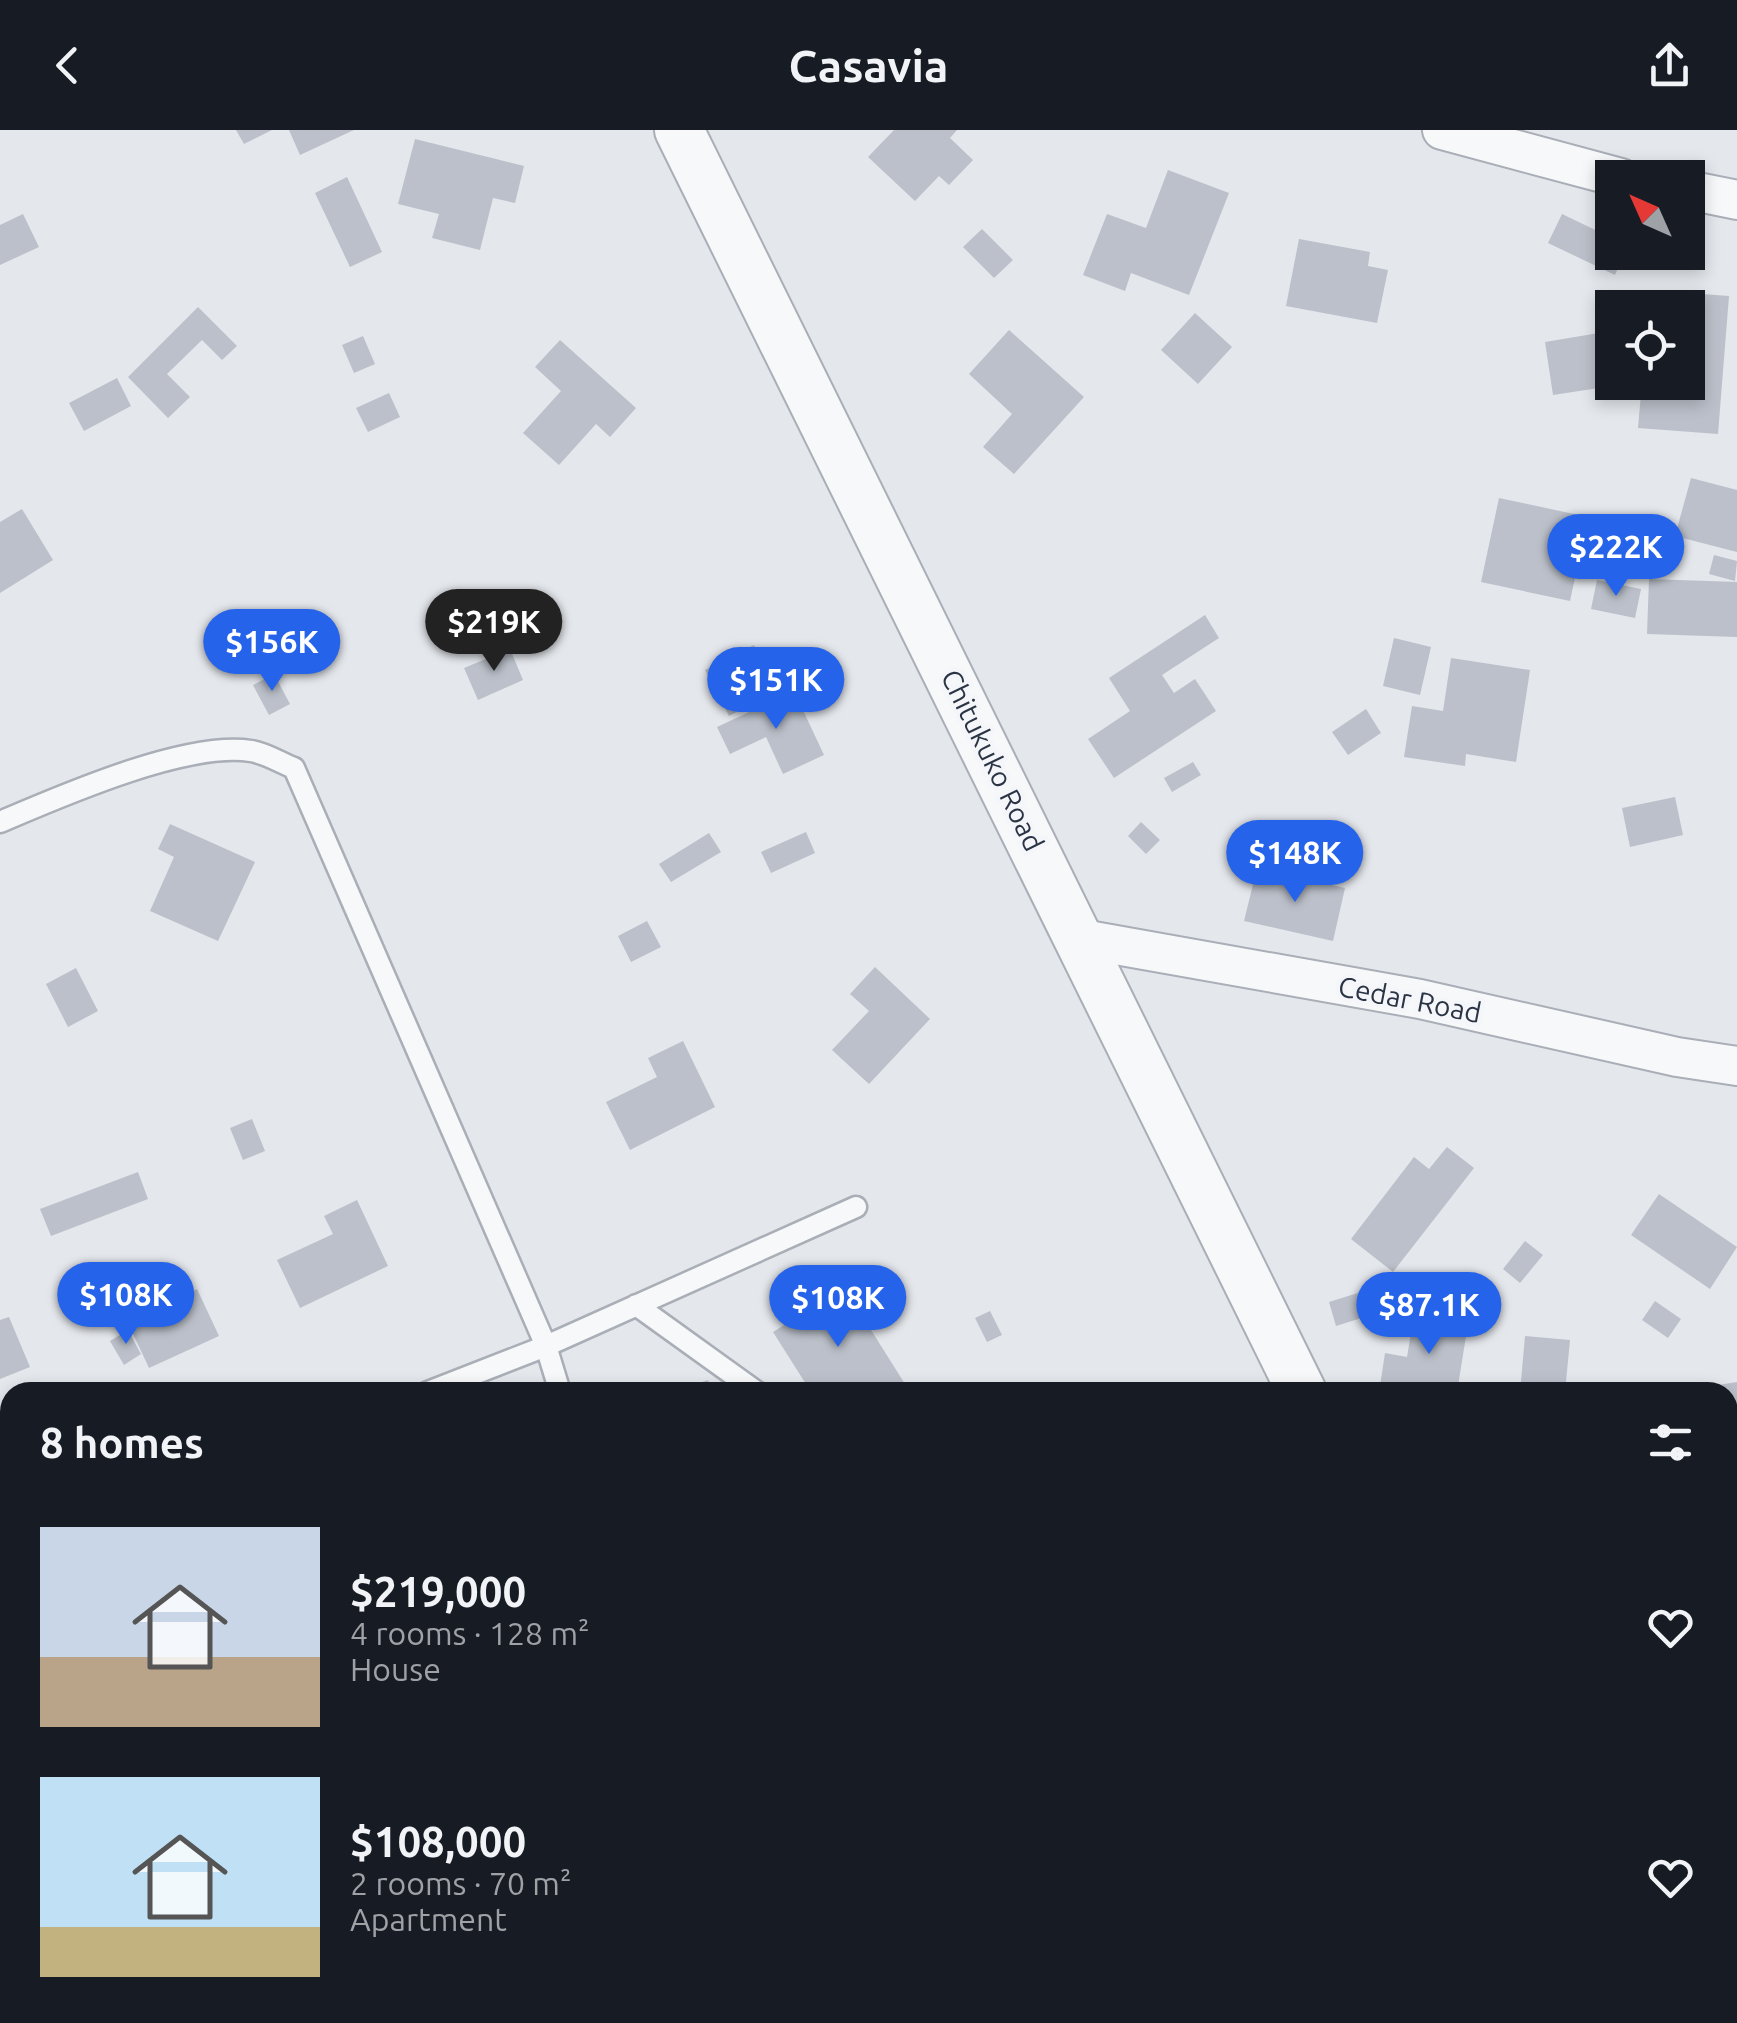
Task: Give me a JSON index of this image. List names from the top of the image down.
{
  "streets": {
    "street": ["Chitukuko Road", "Cedar Road"]
  },
  "crossings": [
    ["Chitukuko Road", "Cedar Road"]
  ],
  "north": "top left",
  "page": {
    "header": "Casavia",
    "price": [
      "$222K",
      "$219K",
      "$156K",
      "$151K",
      "$148K",
      "$108K",
      "$108K",
      "$87.1K"
    ],
    "heading": "8 homes",
    "list": [
      {
        "name": "$219,000",
        "note": "4 rooms · 128 m² · House"
      },
      {
        "name": "$108,000",
        "note": "2 rooms · 70 m² · Apartment"
      }
    ]
  }
}
